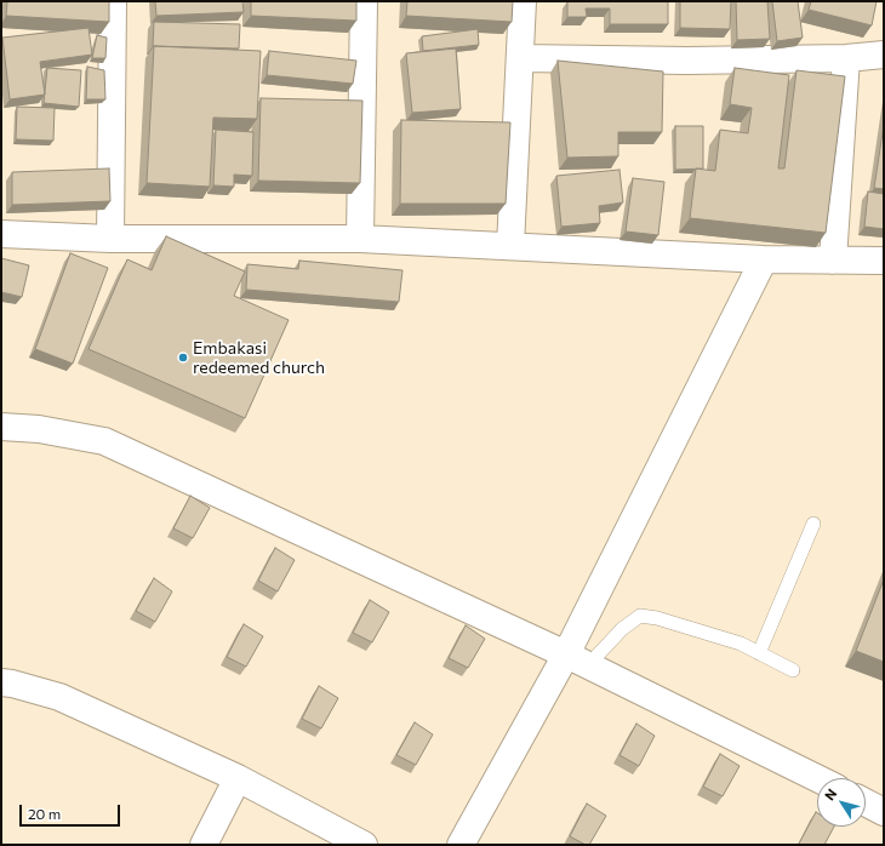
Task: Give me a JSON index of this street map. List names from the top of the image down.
{
  "places": ["Embakasi redeemed church"],
  "scale_bar": "20 m",
  "north": "top left"
}
